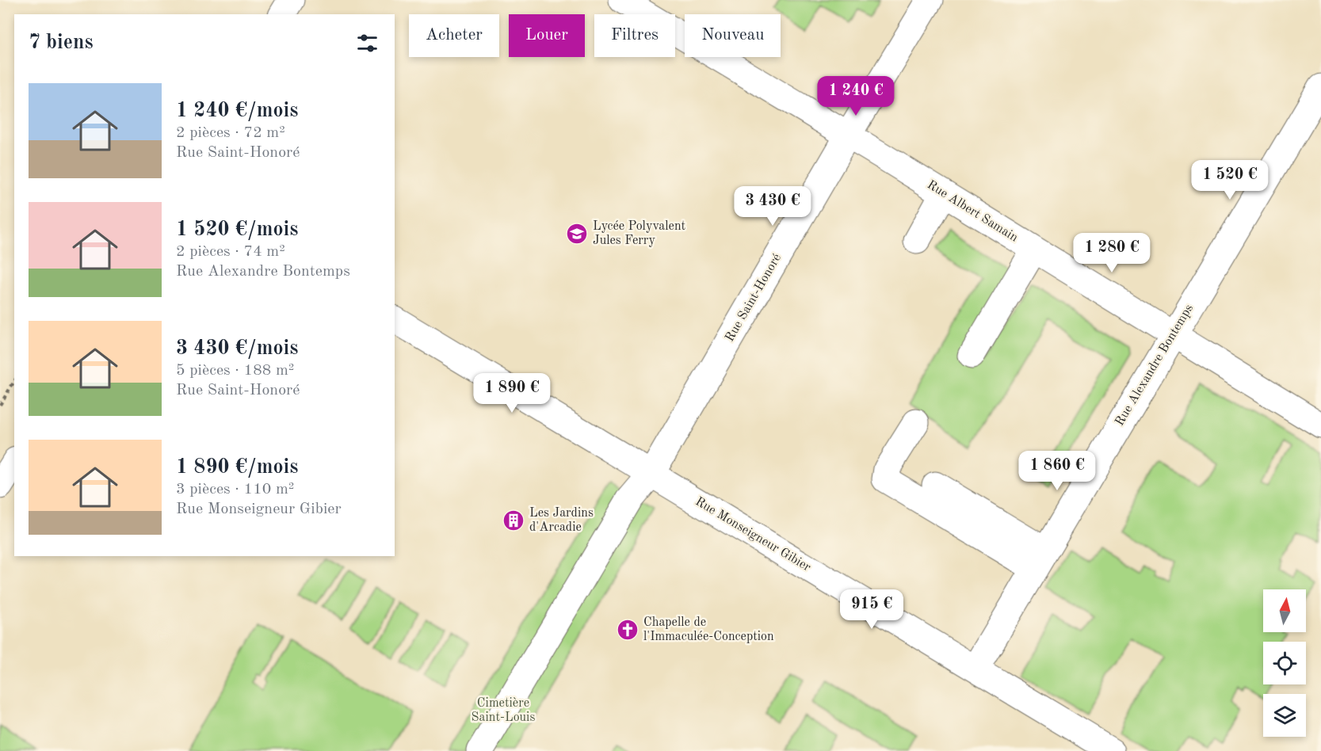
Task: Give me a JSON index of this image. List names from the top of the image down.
{
  "streets": {
    "street": [
      "Rue Albert Samain",
      "Rue Saint-Honoré",
      "Rue Alexandre Bontemps",
      "Rue Monseigneur Gibier"
    ]
  },
  "crossings": [
    ["Rue Albert Samain", "Rue Saint-Honoré"],
    ["Rue Albert Samain", "Rue Alexandre Bontemps"],
    ["Rue Saint-Honoré", "Rue Monseigneur Gibier"],
    ["Rue Alexandre Bontemps", "Rue Monseigneur Gibier"]
  ],
  "parks": ["Cimetière Saint-Louis"],
  "places": {
    "school or university": ["Lycée Polyvalent Jules Ferry"],
    "building": ["Les Jardins d'Arcadie"],
    "church": ["Chapelle de l'Immaculée-Conception"]
  },
  "north": "top",
  "page": {
    "chip": [
      "Acheter",
      "Louer",
      "Filtres",
      "Nouveau"
    ],
    "heading": "7 biens",
    "list": [
      {
        "name": "1 240 €/mois",
        "note": "2 pièces · 72 m² · Rue Saint-Honoré"
      },
      {
        "name": "1 520 €/mois",
        "note": "2 pièces · 74 m² · Rue Alexandre Bontemps"
      },
      {
        "name": "3 430 €/mois",
        "note": "5 pièces · 188 m² · Rue Saint-Honoré"
      },
      {
        "name": "1 890 €/mois",
        "note": "3 pièces · 110 m² · Rue Monseigneur Gibier"
      }
    ],
    "price": [
      "1 240 €",
      "1 520 €",
      "3 430 €",
      "1 280 €",
      "1 890 €",
      "1 860 €",
      "915 €"
    ]
  }
}
